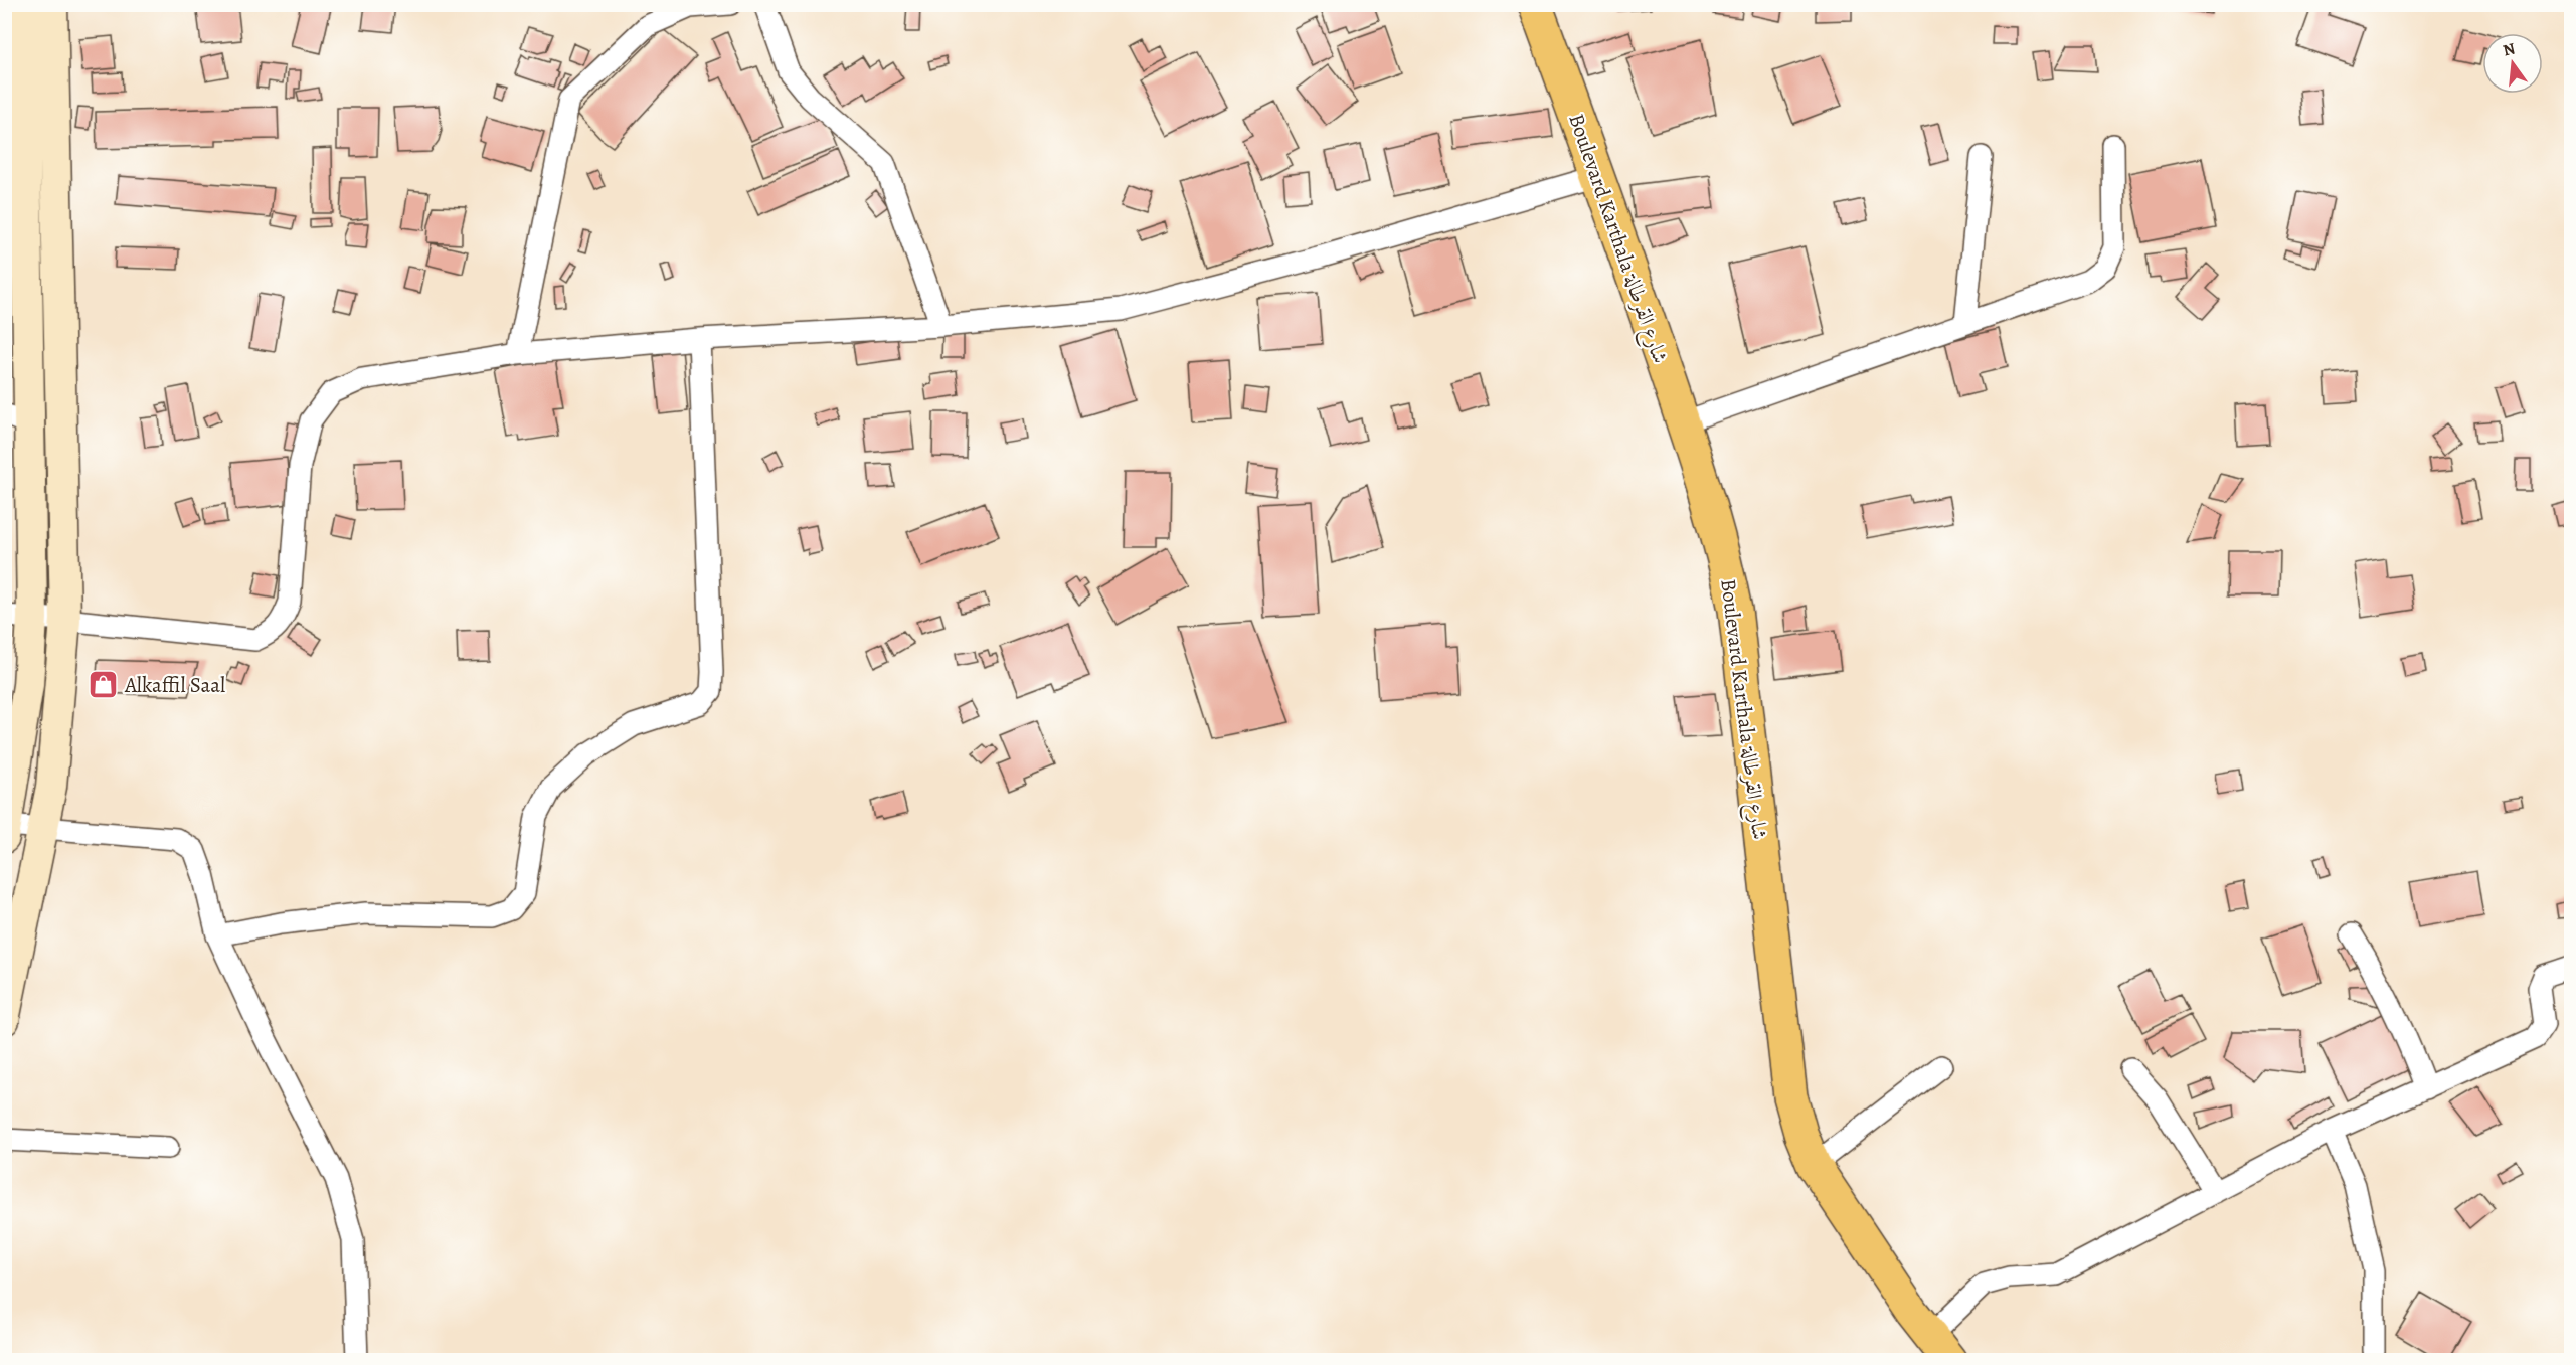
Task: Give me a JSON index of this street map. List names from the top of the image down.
{
  "streets": {
    "main road": ["Boulevard Karthala شارع القرطالة"]
  },
  "places": {
    "shop": ["Alkaffil Saal"]
  },
  "north": "top"
}
